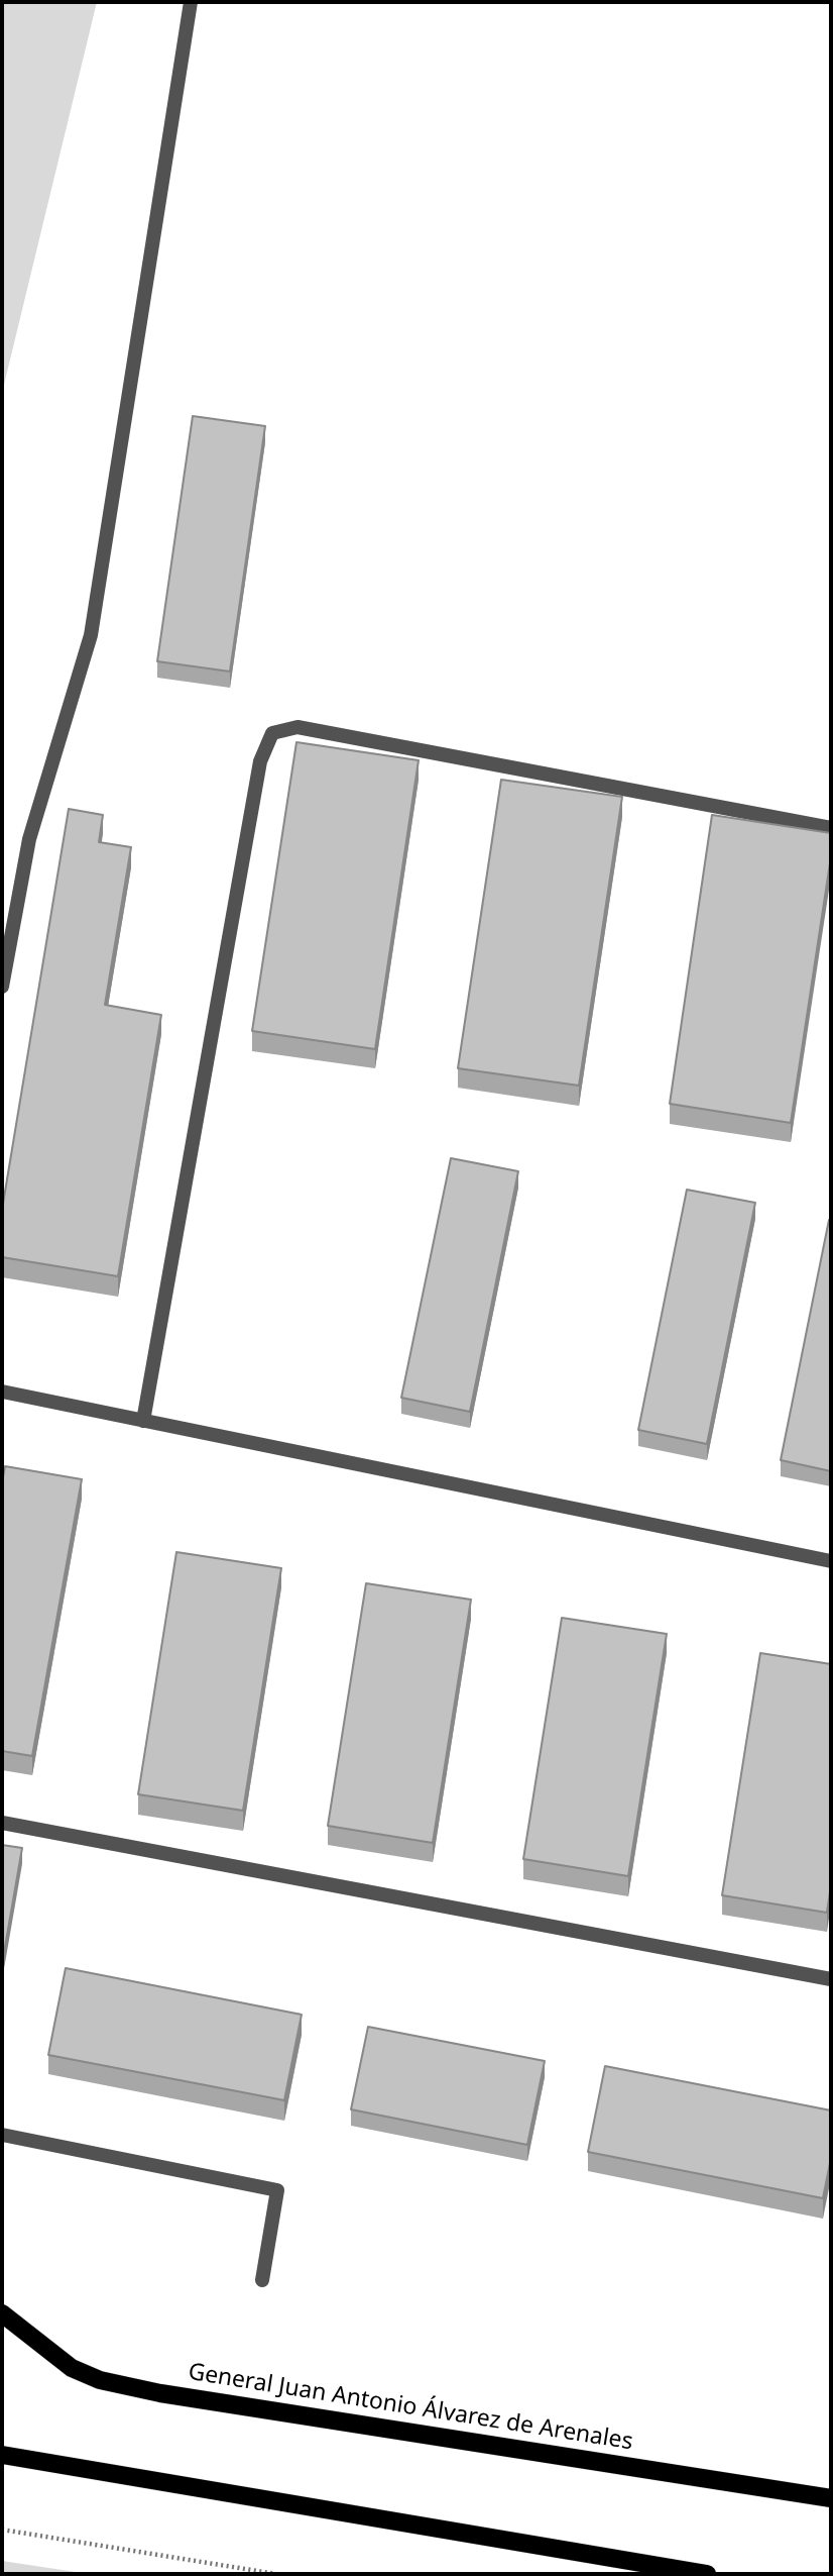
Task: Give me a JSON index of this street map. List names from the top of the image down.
{
  "streets": {
    "main road": ["General Juan Antonio Álvarez de Arenales"]
  }
}
